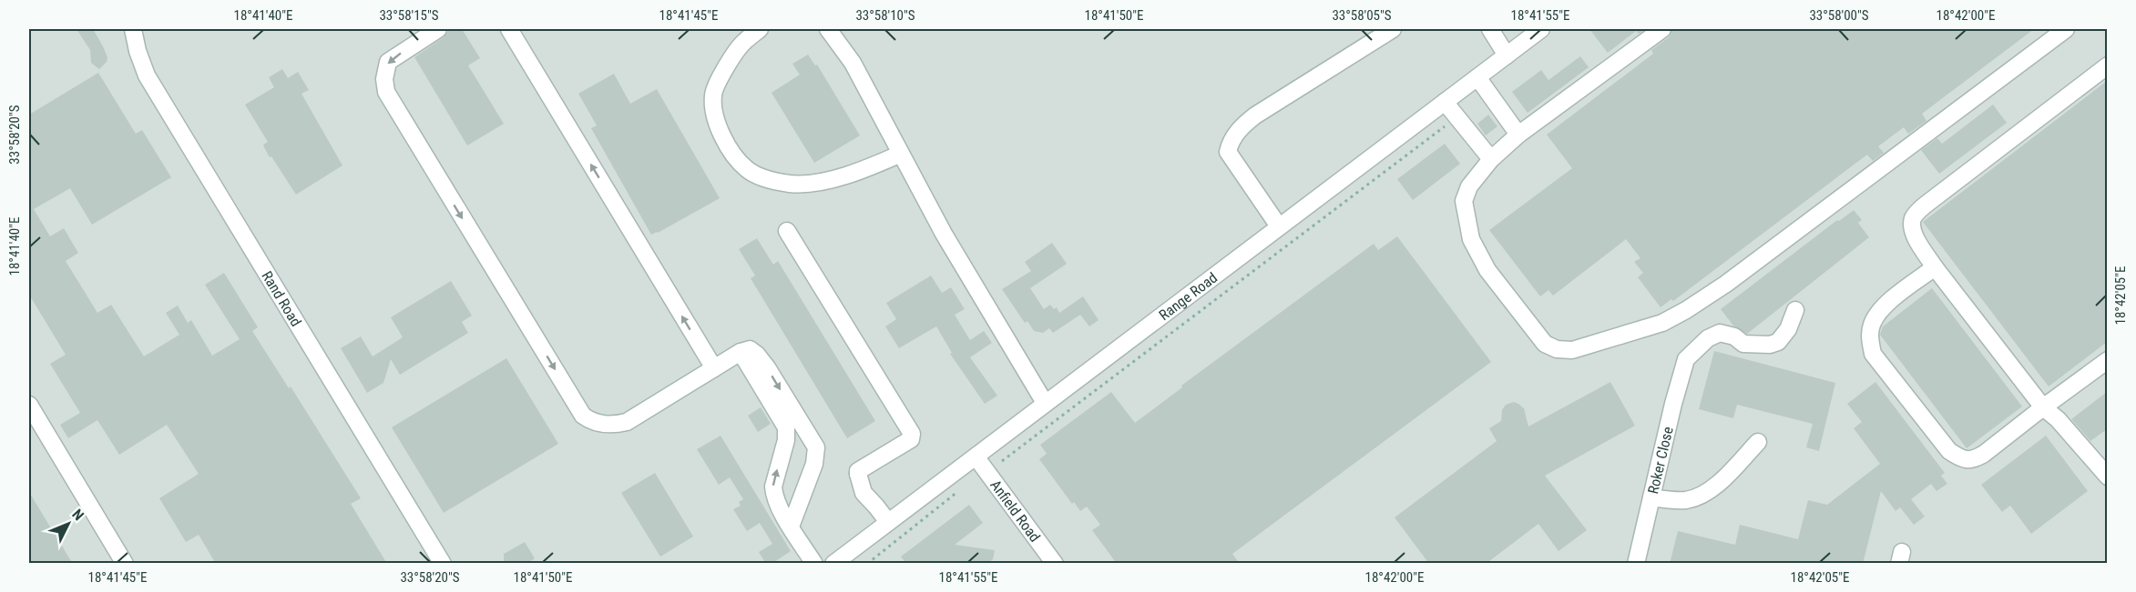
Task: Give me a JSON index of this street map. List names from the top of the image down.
{
  "streets": {
    "street": [
      "Range Road",
      "Rand Road",
      "Roker Close",
      "Anfield Road"
    ]
  },
  "crossings": [
    ["Range Road", "Anfield Road"]
  ],
  "north": "top right",
  "coordinates": [
    "18°41'40\"E",
    "33°58'15\"S",
    "18°41'45\"E",
    "33°58'10\"S",
    "18°41'50\"E",
    "33°58'05\"S",
    "18°41'55\"E",
    "33°58'00\"S",
    "18°42'00\"E",
    "33°58'20\"S",
    "18°42'05\"E"
  ]
}
